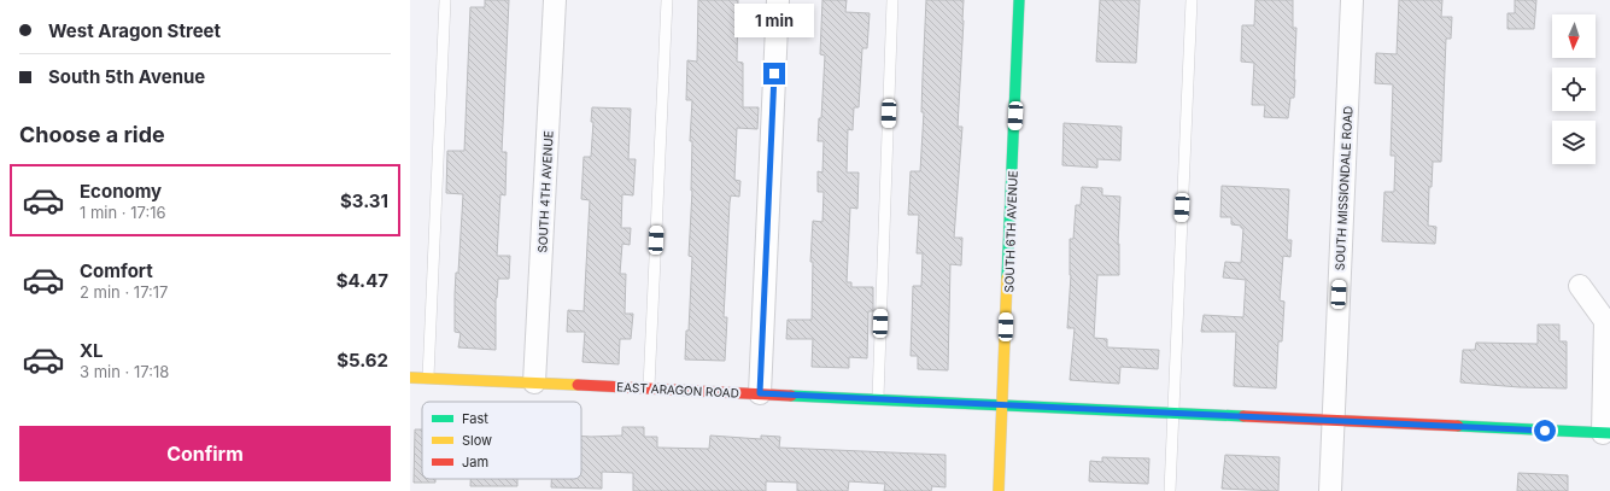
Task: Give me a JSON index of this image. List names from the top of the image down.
{
  "streets": {
    "street": [
      "SOUTH MISSIONDALE ROAD",
      "SOUTH 4TH AVENUE",
      "SOUTH 6TH AVENUE",
      "EAST ARAGON ROAD"
    ]
  },
  "crossings": [
    ["SOUTH MISSIONDALE ROAD", "EAST ARAGON ROAD"],
    ["SOUTH 4TH AVENUE", "EAST ARAGON ROAD"],
    ["SOUTH 6TH AVENUE", "EAST ARAGON ROAD"]
  ],
  "legend": ["Fast", "Slow", "Jam"],
  "north": "bottom",
  "page": {
    "banner": ["West Aragon Street", "South 5th Avenue"],
    "bubble": "1 min",
    "heading": "Choose a ride",
    "list": [
      {
        "name": "Economy",
        "note": "1 min · 17:16",
        "value": "$3.31"
      },
      {
        "name": "Comfort",
        "note": "2 min · 17:17",
        "value": "$4.47"
      },
      {
        "name": "XL",
        "note": "3 min · 17:18",
        "value": "$5.62"
      }
    ],
    "buttons": "Confirm"
  }
}
